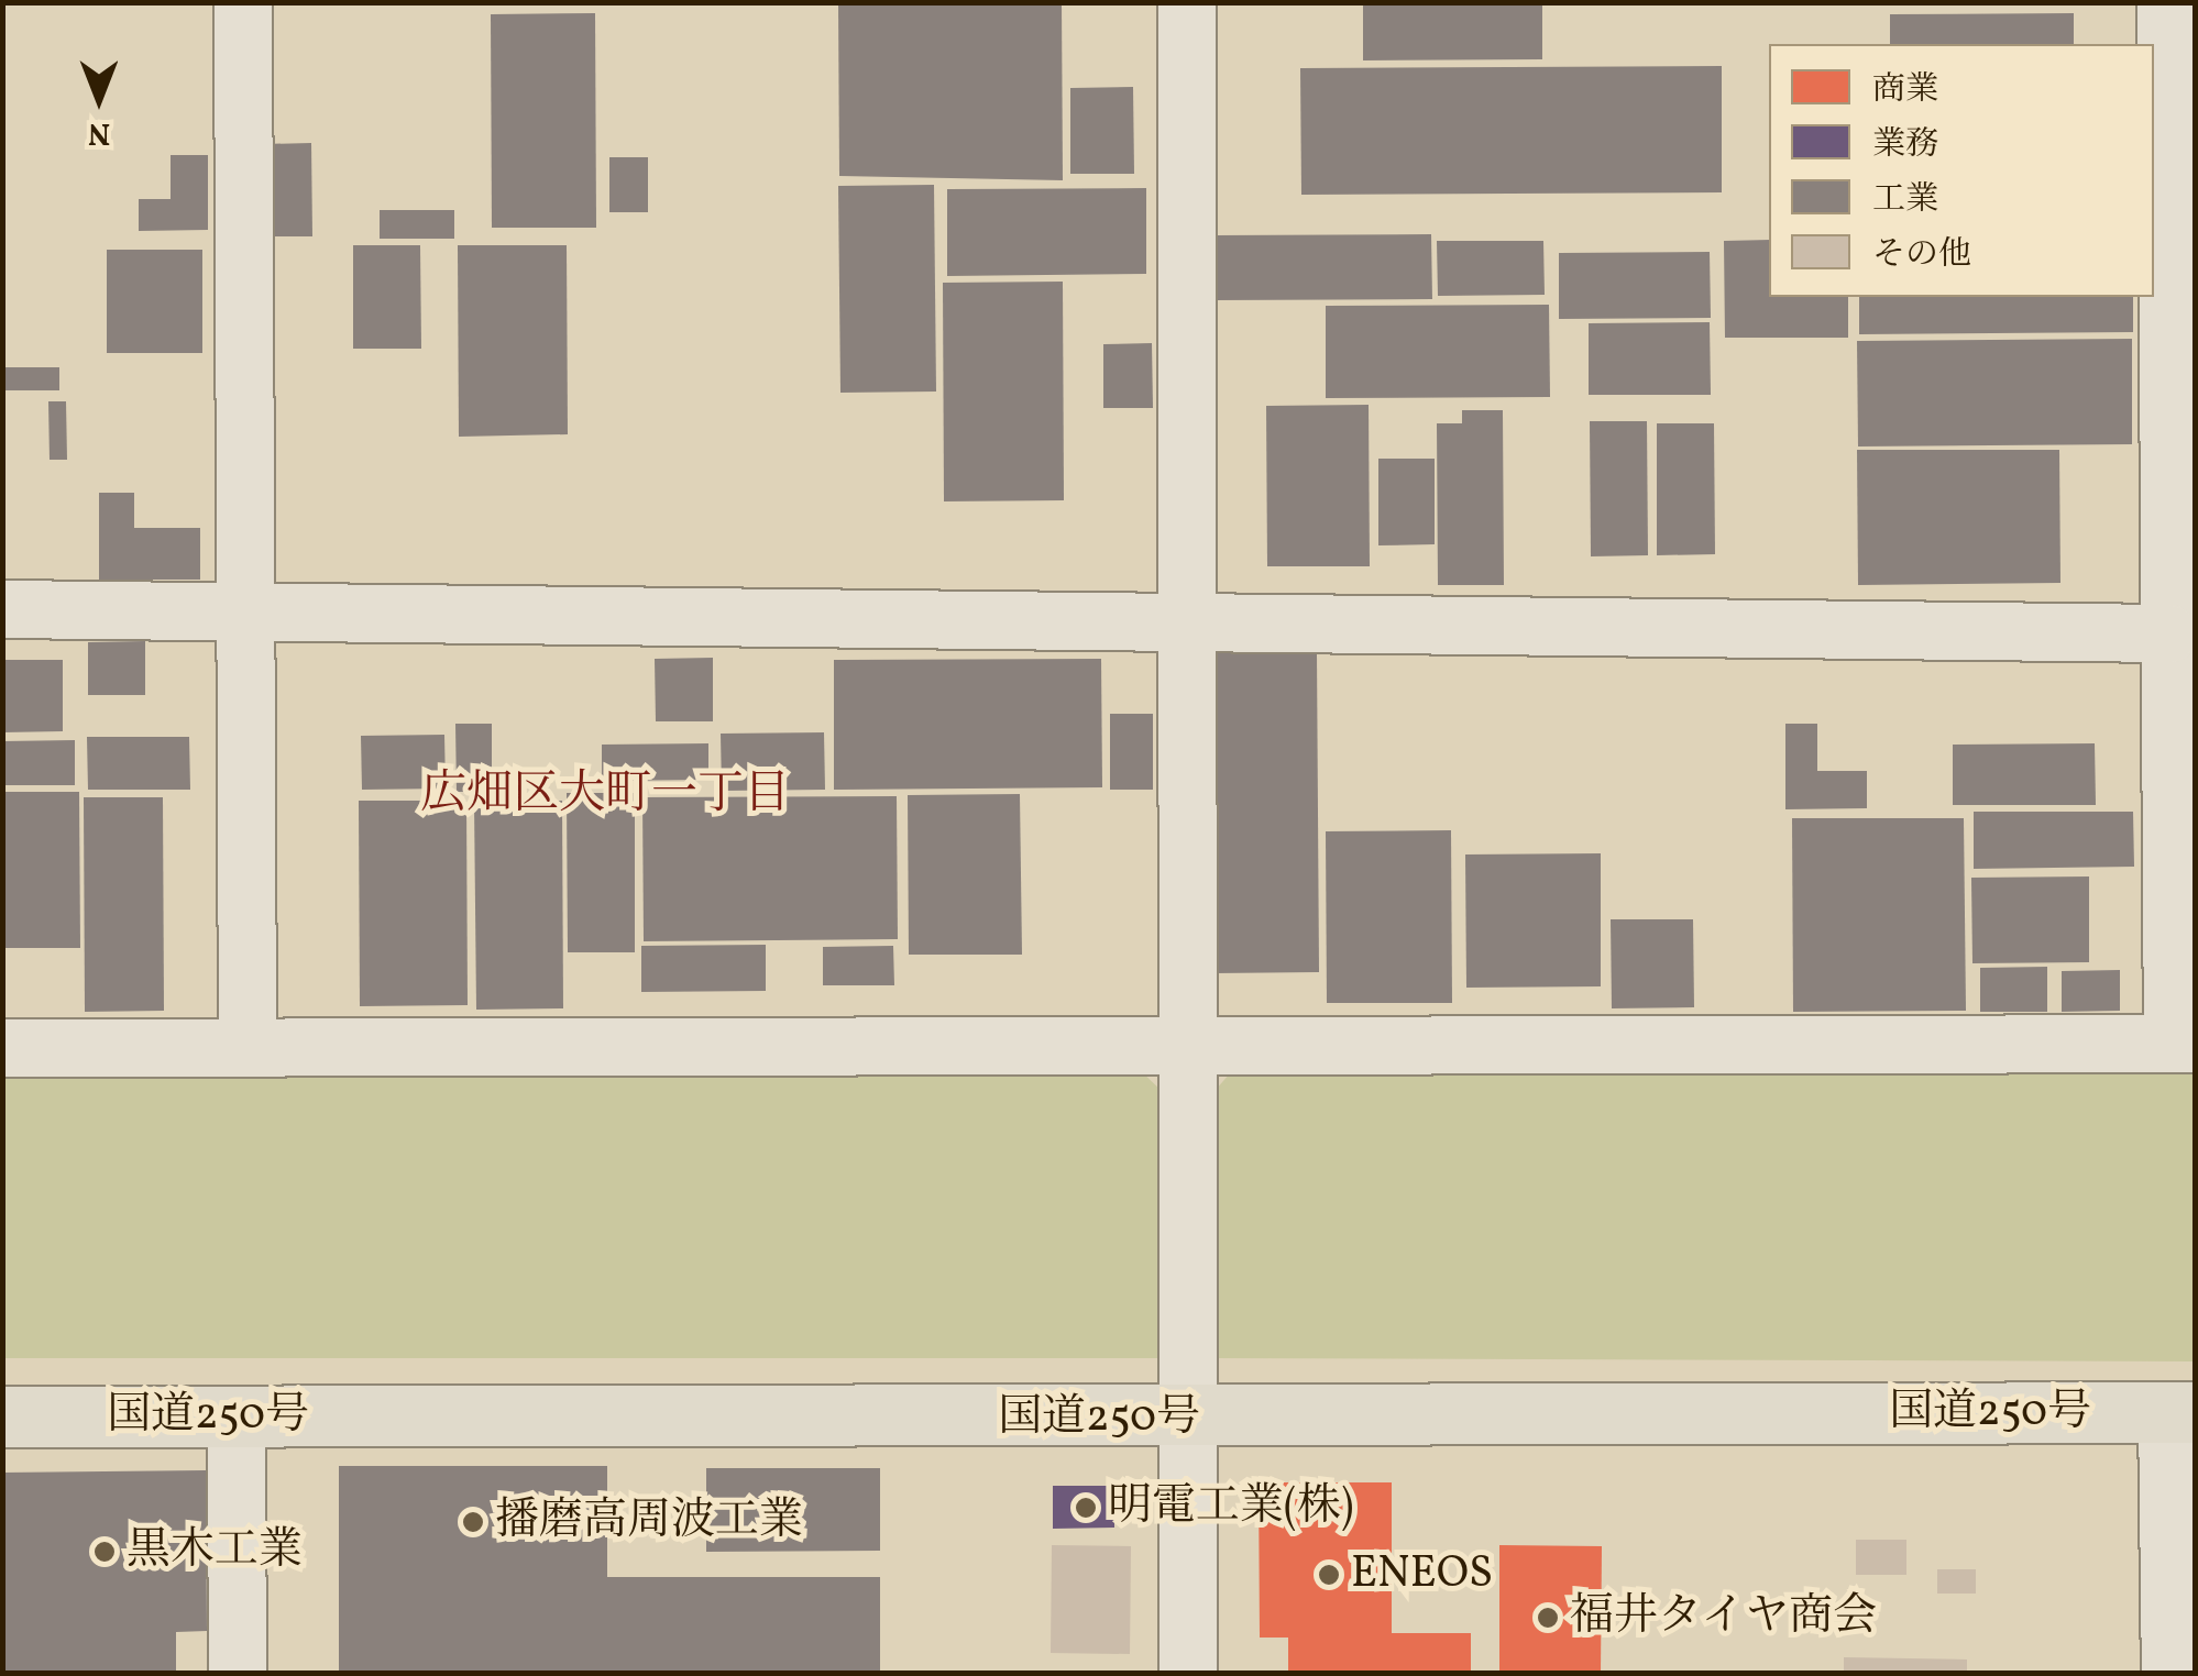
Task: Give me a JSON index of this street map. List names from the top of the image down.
{
  "streets": {
    "highway": ["国道250号"]
  },
  "districts": ["広畑区大町一丁目"],
  "places": [
    "明電工業(株)",
    "播磨高周波工業",
    "黒木工業",
    "ENEOS",
    "福井タイヤ商会"
  ],
  "legend": [
    "商業",
    "業務",
    "工業",
    "その他"
  ],
  "north": "bottom"
}
